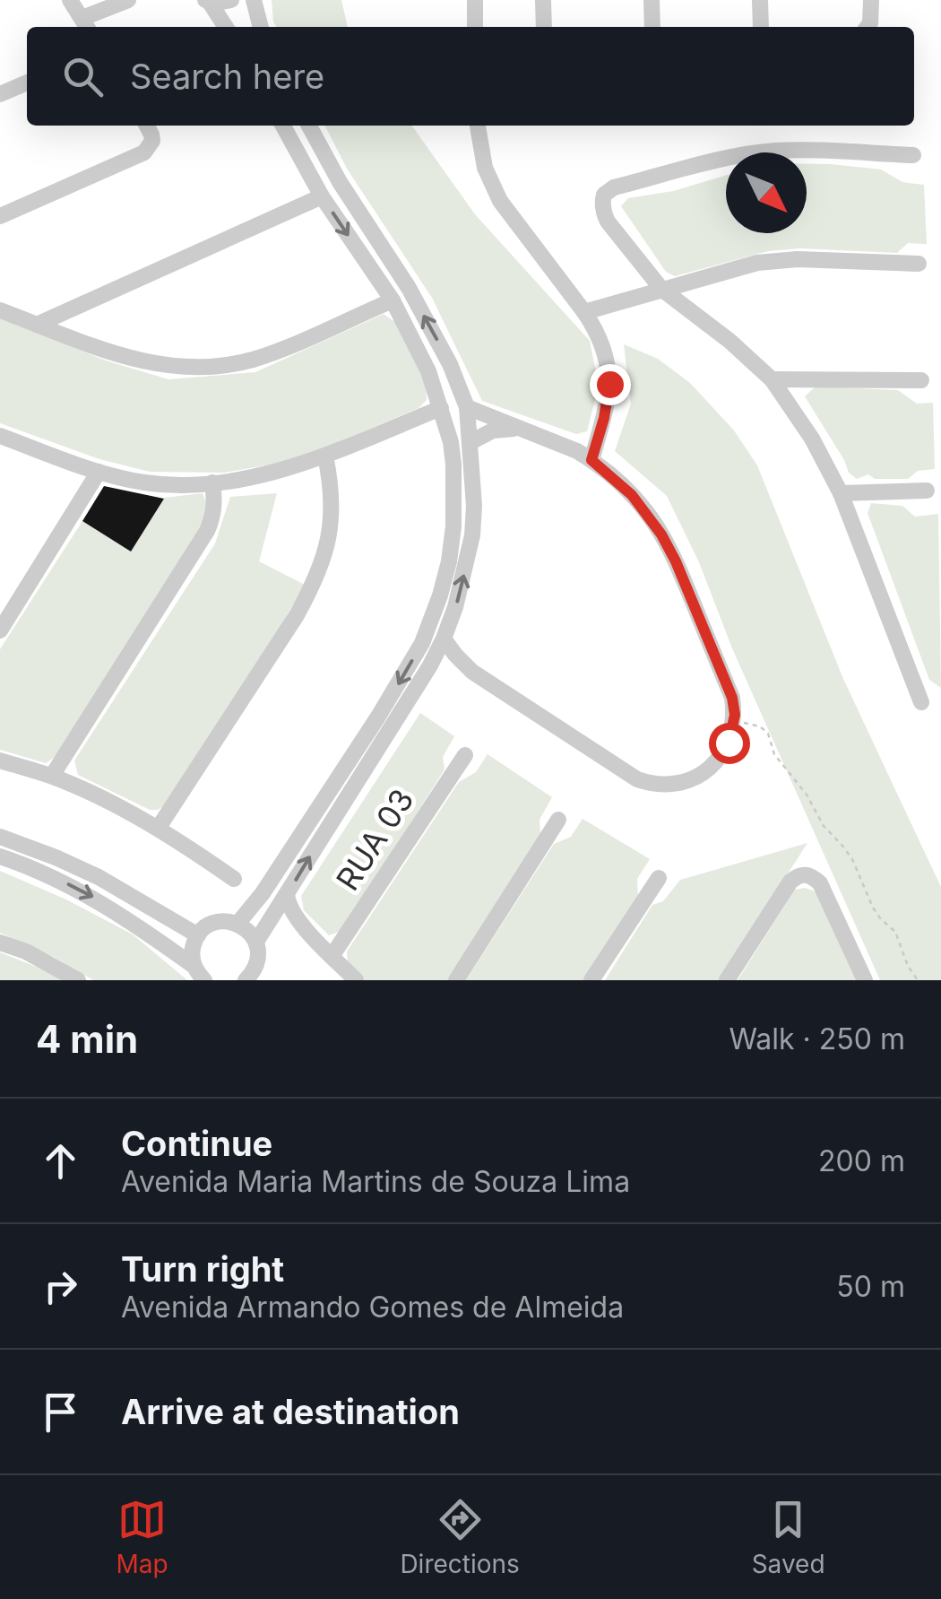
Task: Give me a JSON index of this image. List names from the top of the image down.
{
  "streets": {
    "street": ["RUA 03"]
  },
  "north": "bottom right",
  "page": {
    "search": "Search here",
    "heading": ["4 min", "Walk · 250 m"],
    "list": [
      ["Continue", "Avenida Maria Martins de Souza Lima", "200 m"],
      ["Turn right", "Avenida Armando Gomes de Almeida", "50 m"],
      "Arrive at destination"
    ],
    "nav": ["Map", "Directions", "Saved"]
  }
}
